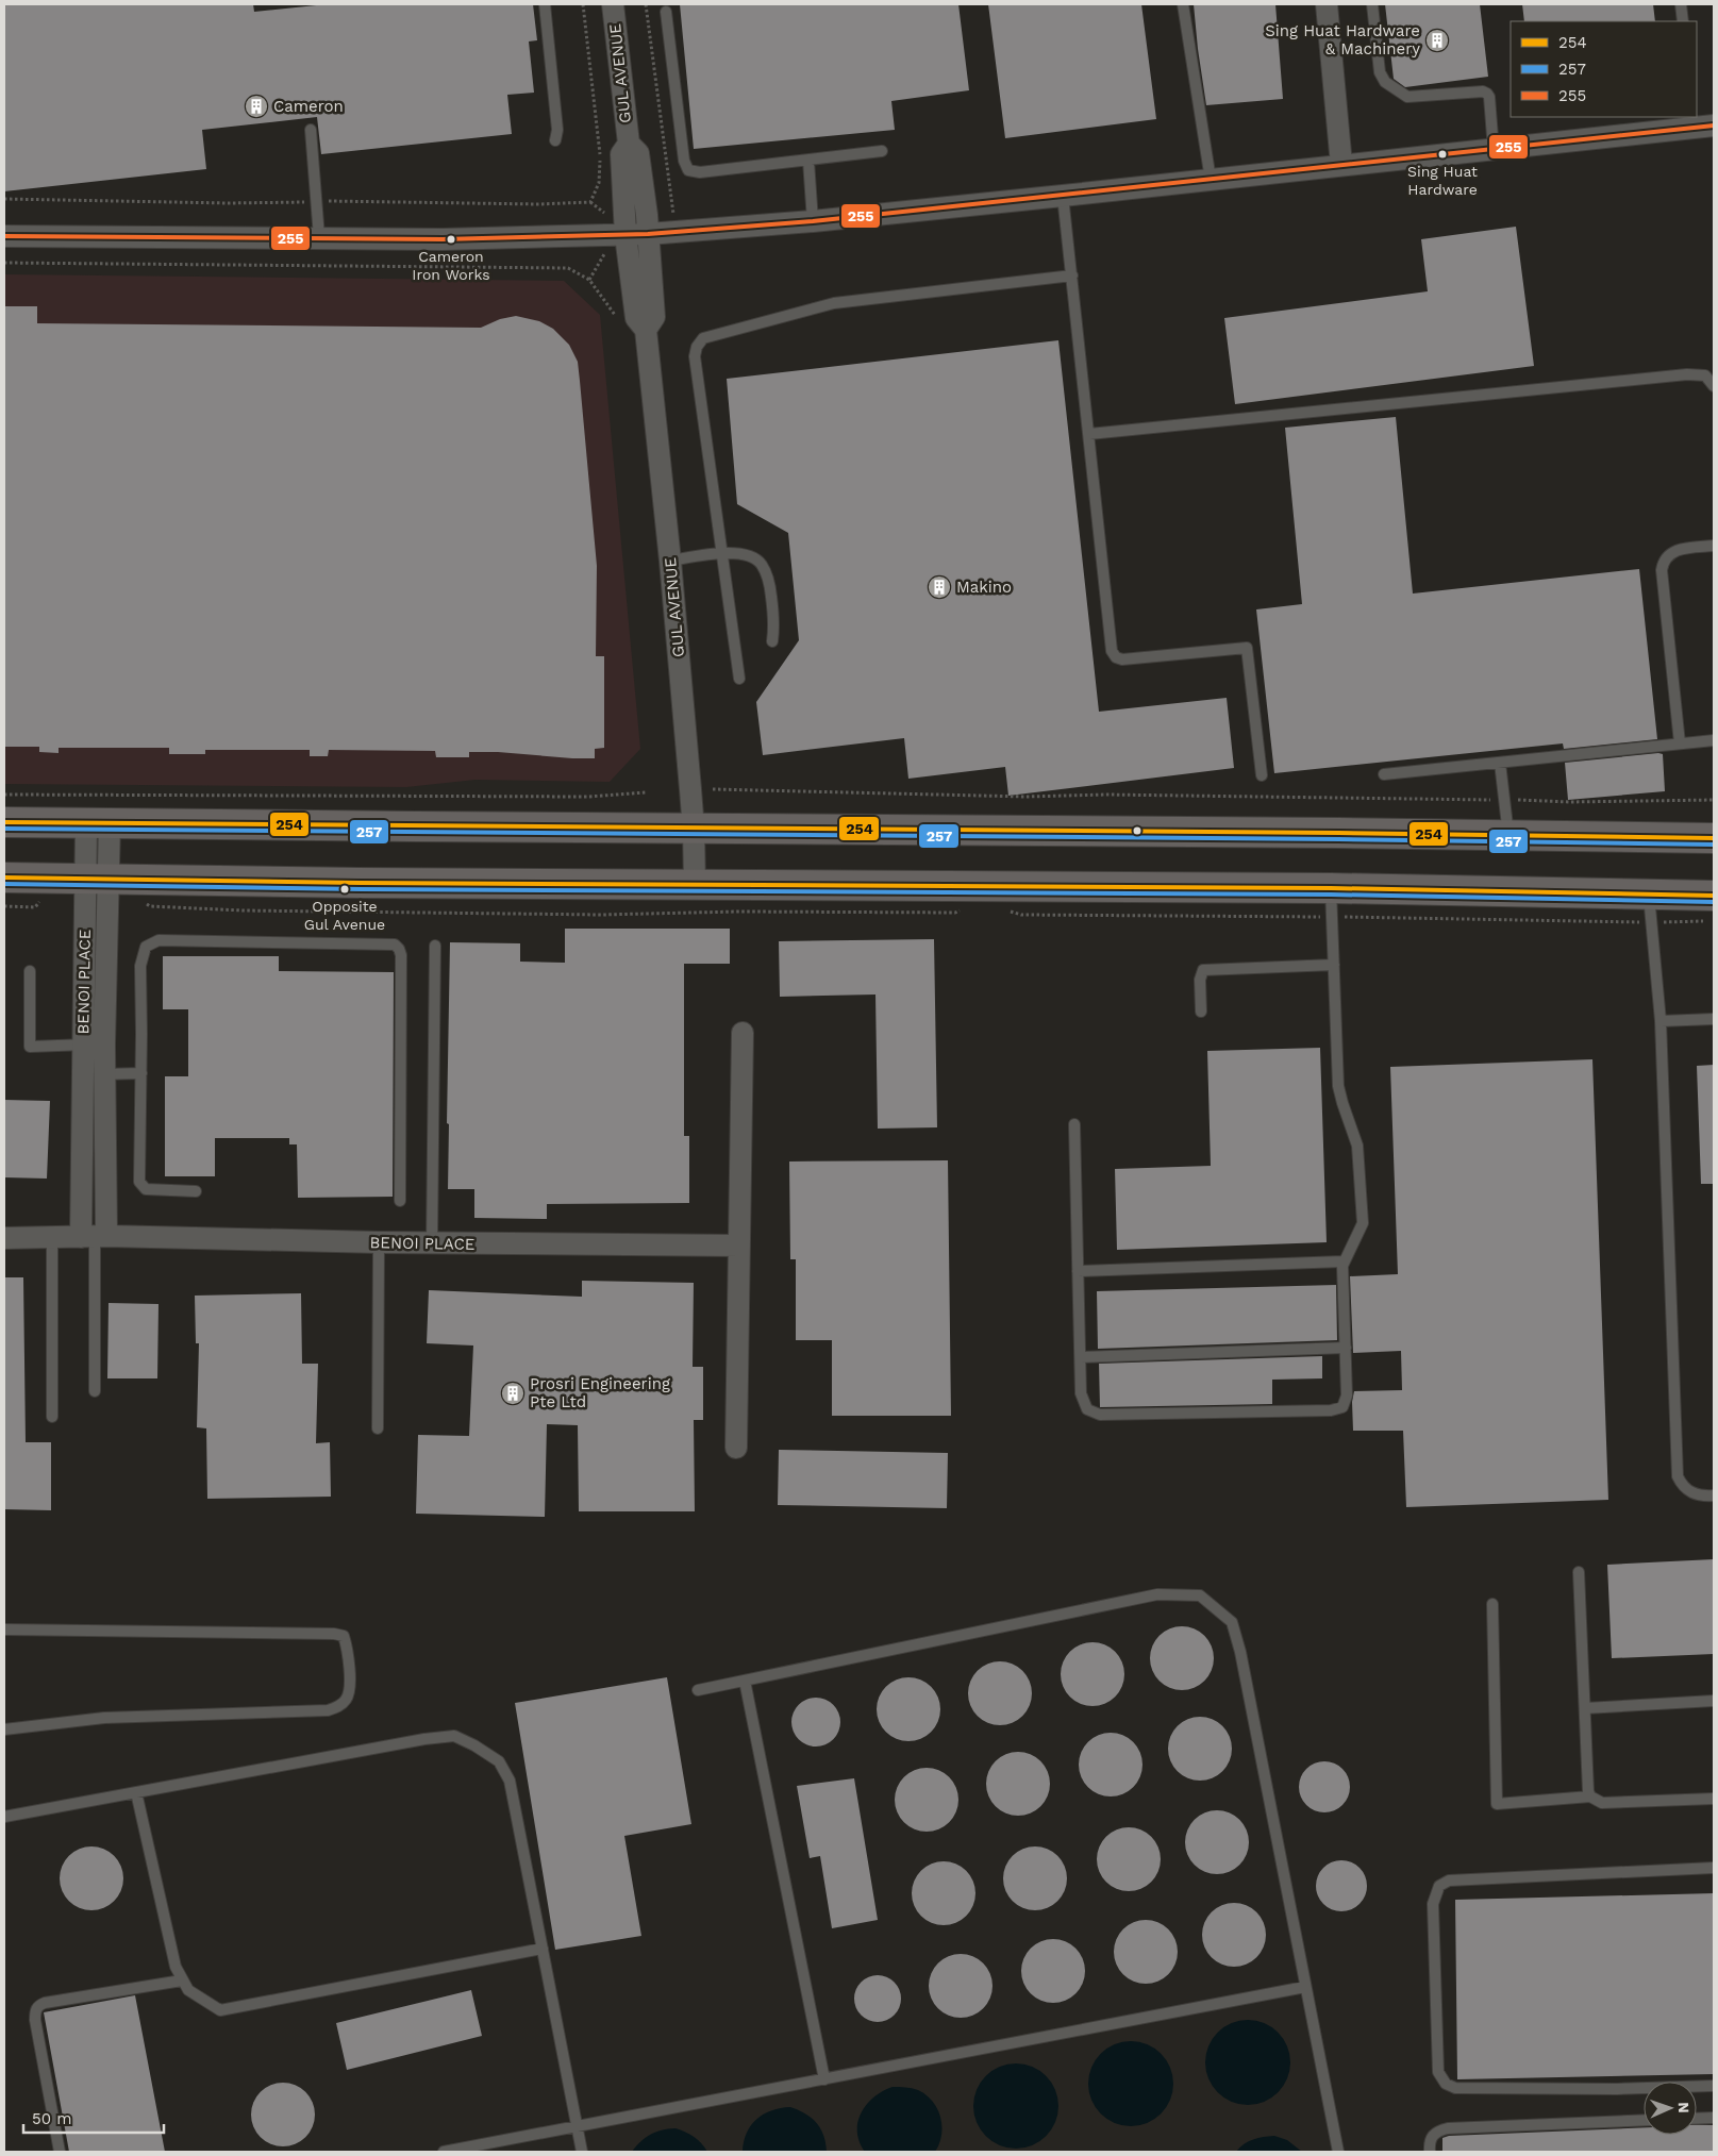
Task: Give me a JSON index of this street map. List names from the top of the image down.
{
  "streets": {
    "street": ["GUL AVENUE", "BENOI PLACE"]
  },
  "places": {
    "building": [
      "Sing Huat Hardware & Machinery",
      "Cameron",
      "Makino",
      "Prosri Engineering Pte Ltd"
    ],
    "other": ["Sing Huat Hardware", "Cameron Iron Works", "Opposite Gul Avenue"]
  },
  "lines": ["transit line 255", "transit line 254", "transit line 257"],
  "legend": ["254", "257", "255"],
  "scale_bar": "50 m",
  "north": "right"
}
